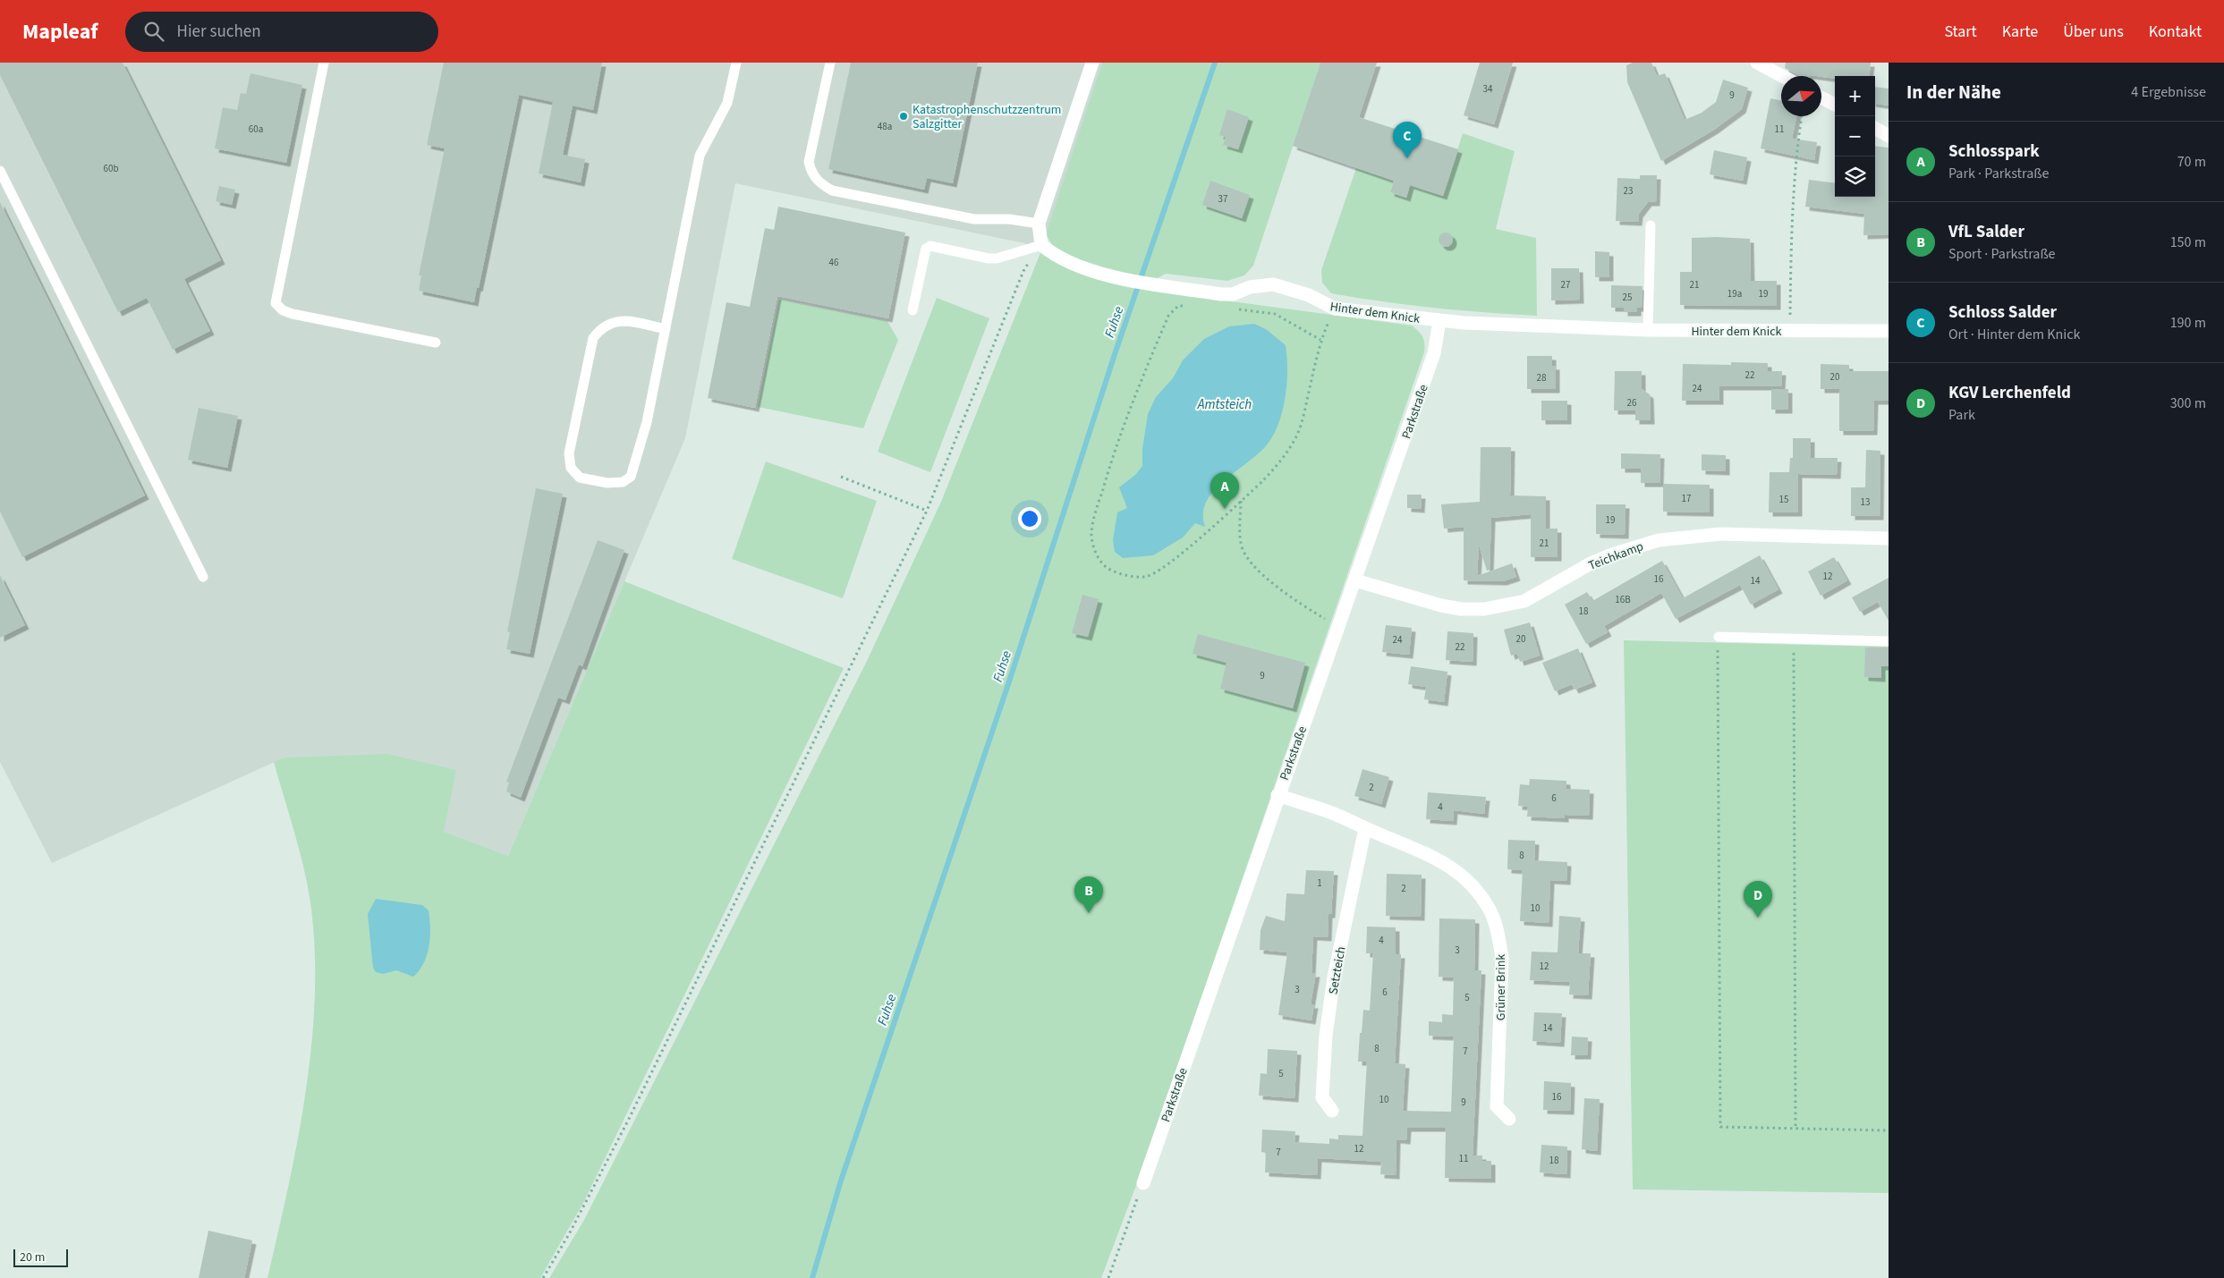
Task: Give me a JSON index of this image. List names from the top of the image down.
{
  "streets": {
    "street": [
      "Hinter dem Knick",
      "Parkstraße",
      "Teichkamp",
      "Setzteich",
      "Grüner Brink"
    ]
  },
  "crossings": [
    ["Hinter dem Knick", "Parkstraße"],
    ["Parkstraße", "Teichkamp"],
    ["Parkstraße", "Grüner Brink"],
    ["Setzteich", "Grüner Brink"]
  ],
  "water": ["Fuhse", "Amtsteich"],
  "places": ["Katastrophenschutzzentrum Salzgitter"],
  "house_numbers": [
    "34",
    "9",
    "48a",
    "60a",
    "11",
    "60b",
    "23",
    "37",
    "46",
    "27",
    "21",
    "19a",
    "19",
    "25",
    "22",
    "20",
    "28",
    "24",
    "26",
    "17",
    "15",
    "13",
    "19",
    "21",
    "12",
    "16",
    "14",
    "16B",
    "18",
    "20",
    "24",
    "22",
    "9",
    "2",
    "6",
    "4",
    "8",
    "1",
    "2",
    "10",
    "4",
    "3",
    "12",
    "3",
    "6",
    "5",
    "14",
    "8",
    "7",
    "5",
    "16",
    "10",
    "9",
    "12",
    "7",
    "11",
    "18"
  ],
  "scale_bar": "20 m",
  "north": "right",
  "page": {
    "header": "Mapleaf",
    "search": "Hier suchen",
    "nav": [
      "Start",
      "Karte",
      "Über uns",
      "Kontakt"
    ],
    "heading": ["In der Nähe", "4 Ergebnisse"],
    "map_buttons": ["+", "−"],
    "list": [
      {
        "mark": "A",
        "name": "Schlosspark",
        "note": "Park · Parkstraße",
        "value": "70 m"
      },
      {
        "mark": "B",
        "name": "VfL Salder",
        "note": "Sport · Parkstraße",
        "value": "150 m"
      },
      {
        "mark": "C",
        "name": "Schloss Salder",
        "note": "Ort · Hinter dem Knick",
        "value": "190 m"
      },
      {
        "mark": "D",
        "name": "KGV Lerchenfeld",
        "note": "Park",
        "value": "300 m"
      }
    ],
    "pins": [
      "C",
      "A",
      "B",
      "D"
    ],
    "scale": "20 m"
  }
}
